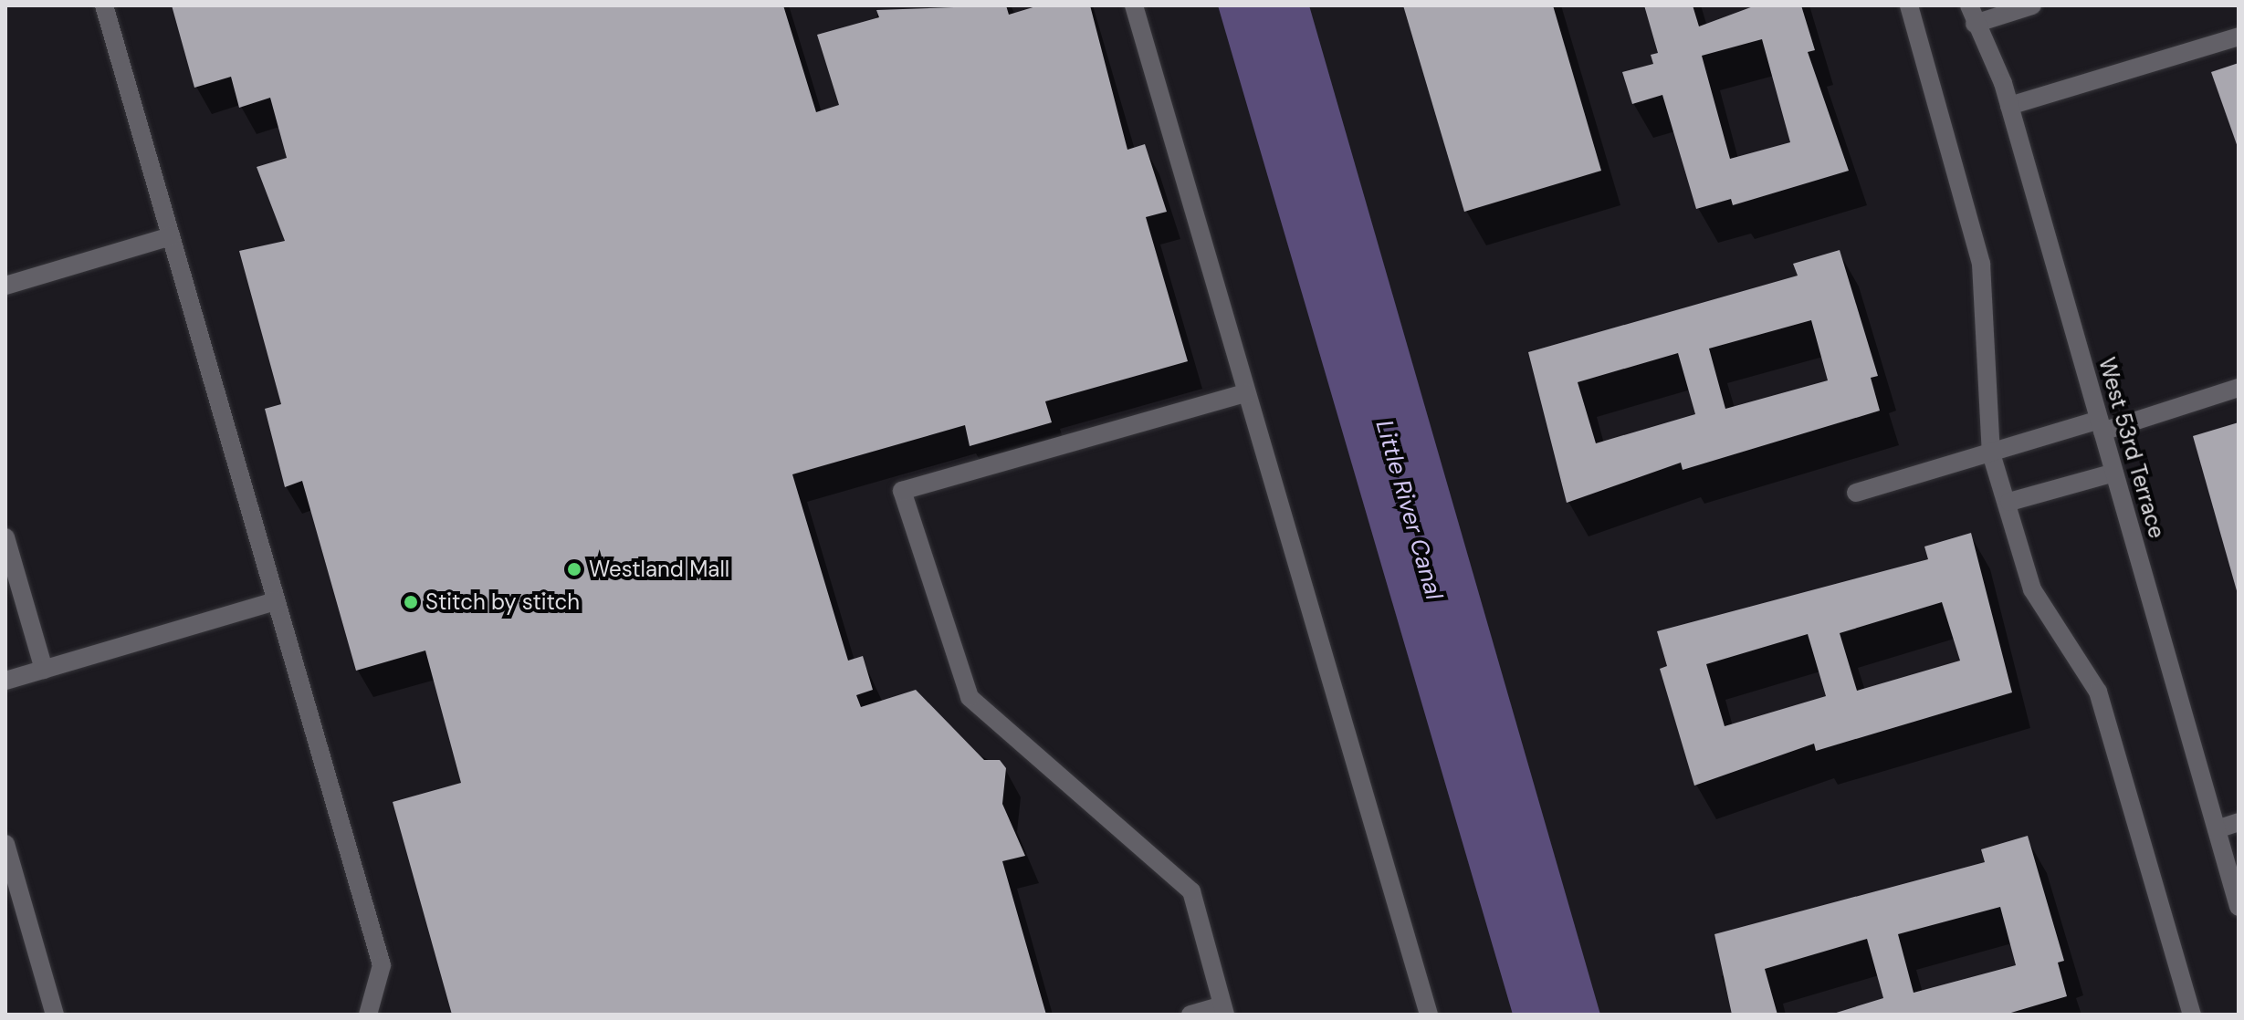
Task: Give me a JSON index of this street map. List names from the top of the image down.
{
  "streets": {
    "street": ["West 53rd Terrace"]
  },
  "water": ["Little River Canal"],
  "places": ["Westland Mall", "Stitch by stitch"]
}
